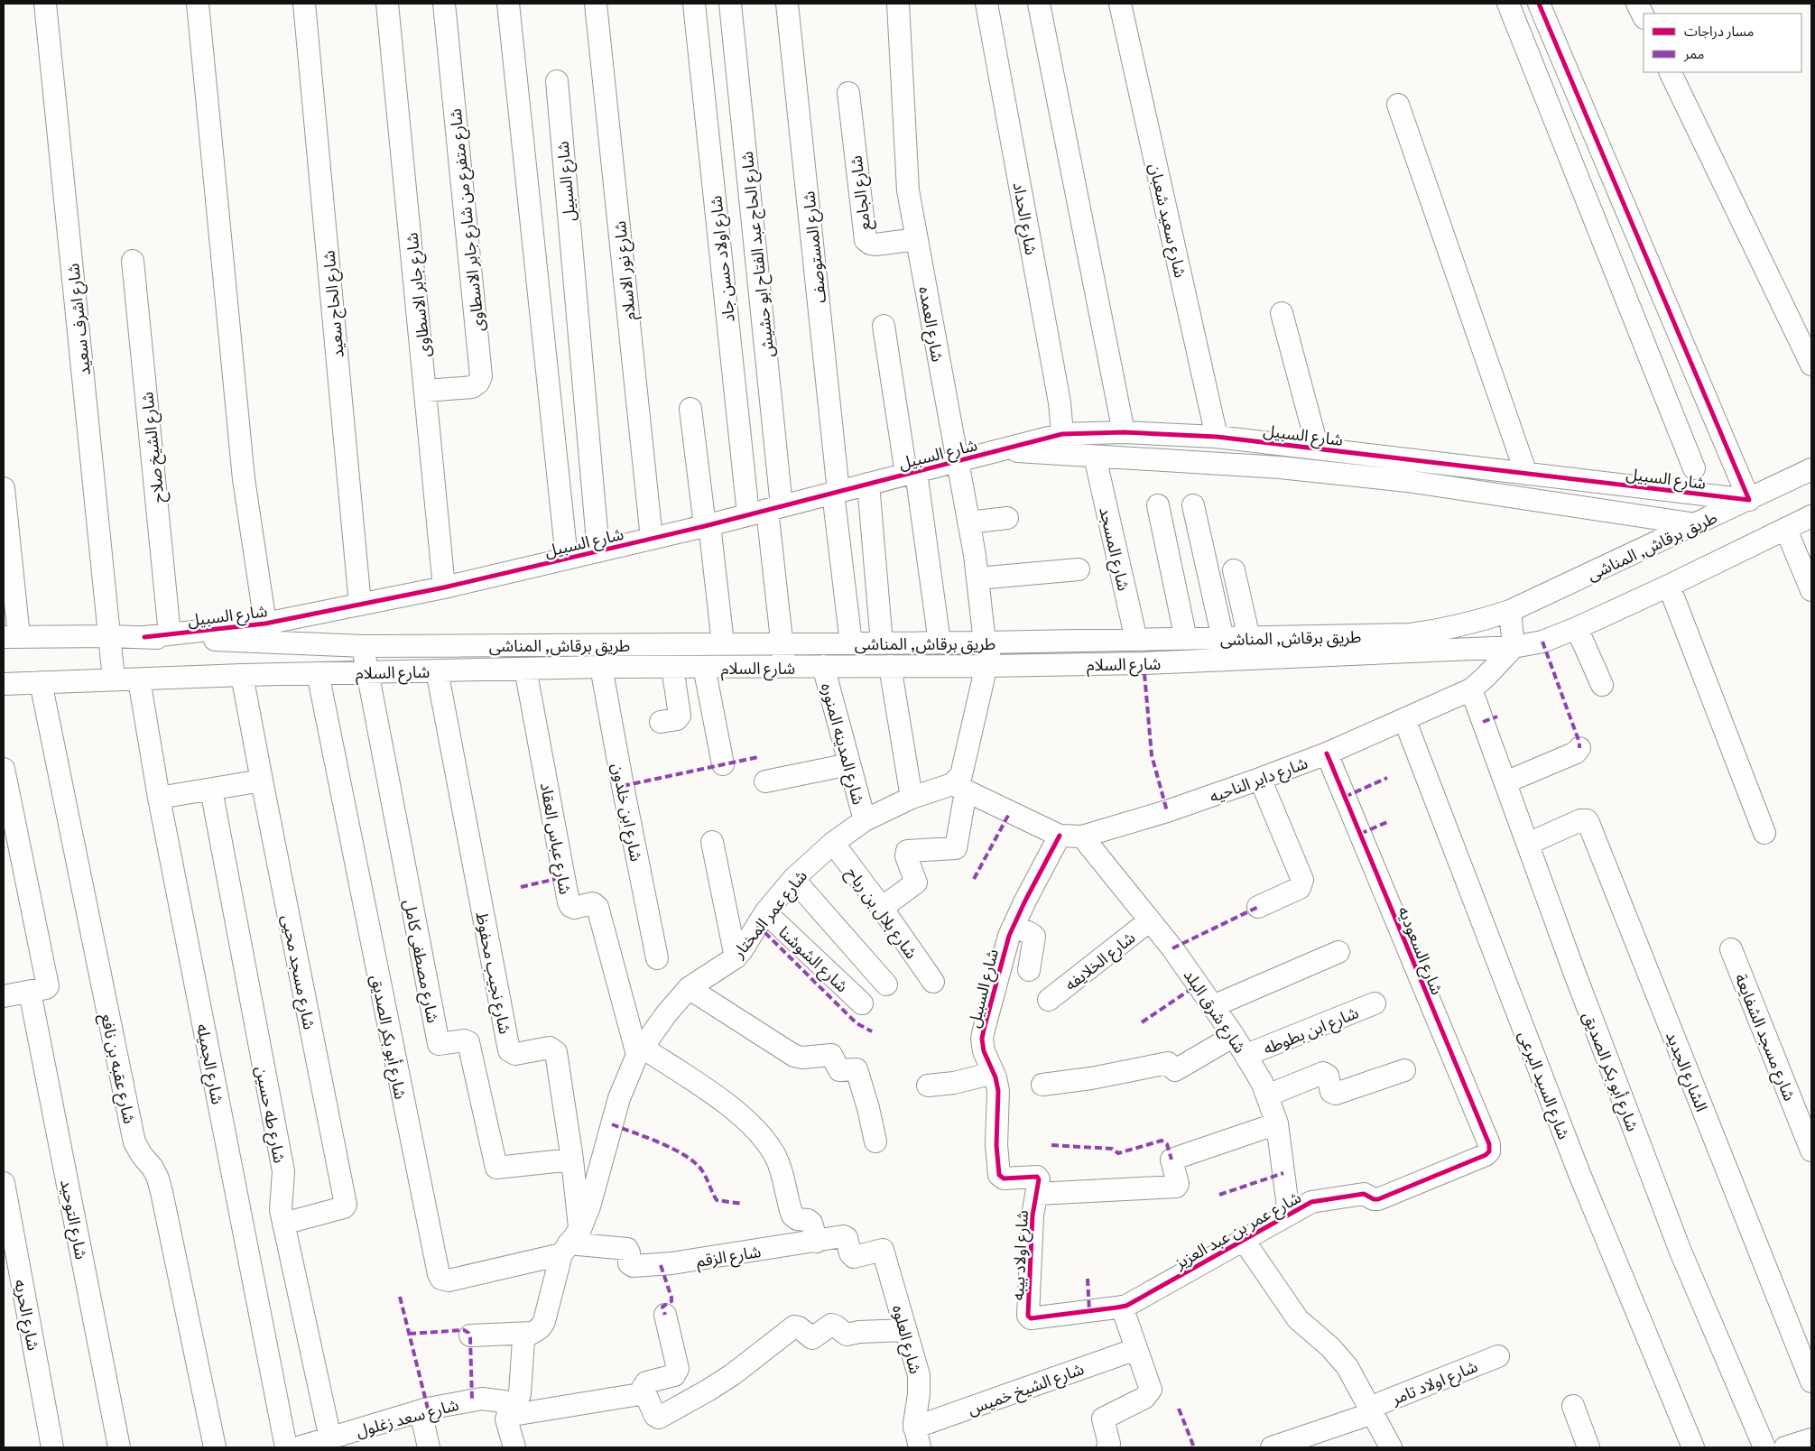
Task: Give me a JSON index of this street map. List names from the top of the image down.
{
  "streets": {
    "street": [
      "شارع السبيل",
      "شارع الجامع",
      "شارع الحداد",
      "شارع متفرع من شارع جابر الاسطاوى",
      "شارع سعيد شعبان",
      "شارع المستوصف",
      "شارع الحاج عبد الفتاح ابو حشيش",
      "شارع اولاد حسن جاد",
      "شارع نور الاسلام",
      "شارع جابر الاسطاوى",
      "شارع الحاج سعيد",
      "شارع اشرف سعيد",
      "شارع العمده",
      "شارع الشيخ صلاح",
      "طريق برقاش, المناشى",
      "شارع المسجد",
      "شارع السلام",
      "شارع المدينه المنوره",
      "شارع داير الناحيه",
      "شارع ابن خلدون",
      "شارع عباس العقاد",
      "شارع بلال بن رباح",
      "شارع عمر المختار",
      "شارع السعوديه",
      "شارع الشوشنا",
      "شارع الخلايفه",
      "شارع مصطفى كامل",
      "شارع مسجد محيى",
      "شارع نجيب محفوظ",
      "شارع شرق البلد",
      "شارع ابن بطوطه",
      "شارع أبو بكر الصديق",
      "شارع مسجد الشفايعة",
      "شارع الجميله",
      "شارع عقبه بن نافع",
      "الشارع الجديد",
      "شارع السيد البرعى",
      "شارع طه حسين",
      "شارع التوحيد",
      "شارع عمر بن عبد العزيز",
      "شارع الزقم",
      "شارع اولاد بيبه",
      "شارع الحريه",
      "شارع العلوه",
      "شارع اولاد تامر",
      "شارع الشيخ خميس",
      "شارع سعد زغلول"
    ]
  },
  "crossings": [
    ["شارع السبيل", "شارع الحداد"],
    ["شارع السبيل", "شارع سعيد شعبان"],
    ["شارع السبيل", "شارع المستوصف"],
    ["شارع السبيل", "شارع الحاج عبد الفتاح ابو حشيش"],
    ["شارع السبيل", "شارع اولاد حسن جاد"],
    ["شارع السبيل", "شارع نور الاسلام"],
    ["شارع السبيل", "شارع جابر الاسطاوى"],
    ["شارع السبيل", "شارع الحاج سعيد"],
    ["شارع السبيل", "شارع العمده"],
    ["شارع السبيل", "شارع الشيخ صلاح"],
    ["شارع السبيل", "طريق برقاش, المناشى"],
    ["شارع السبيل", "شارع المسجد"],
    ["شارع السبيل", "شارع داير الناحيه"],
    ["شارع السبيل", "شارع اولاد بيبه"],
    ["شارع الجامع", "شارع العمده"],
    ["شارع متفرع من شارع جابر الاسطاوى", "شارع جابر الاسطاوى"],
    ["شارع المستوصف", "طريق برقاش, المناشى"],
    ["شارع الحاج عبد الفتاح ابو حشيش", "شارع اولاد حسن جاد"],
    ["شارع اشرف سعيد", "طريق برقاش, المناشى"],
    ["شارع اشرف سعيد", "شارع السلام"],
    ["شارع العمده", "طريق برقاش, المناشى"],
    ["طريق برقاش, المناشى", "شارع المسجد"],
    ["طريق برقاش, المناشى", "شارع مصطفى كامل"],
    ["شارع السلام", "شارع المدينه المنوره"],
    ["شارع السلام", "شارع داير الناحيه"],
    ["شارع السلام", "شارع ابن خلدون"],
    ["شارع السلام", "شارع عباس العقاد"],
    ["شارع السلام", "شارع مصطفى كامل"],
    ["شارع السلام", "شارع مسجد محيى"],
    ["شارع السلام", "شارع نجيب محفوظ"],
    ["شارع السلام", "شارع أبو بكر الصديق"],
    ["شارع السلام", "شارع الجميله"],
    ["شارع السلام", "شارع عقبه بن نافع"],
    ["شارع المدينه المنوره", "شارع عمر المختار"],
    ["شارع داير الناحيه", "شارع عمر المختار"],
    ["شارع داير الناحيه", "شارع السعوديه"],
    ["شارع داير الناحيه", "شارع شرق البلد"],
    ["شارع داير الناحيه", "شارع أبو بكر الصديق"],
    ["شارع داير الناحيه", "شارع السيد البرعى"],
    ["شارع عباس العقاد", "شارع عمر المختار"],
    ["شارع بلال بن رباح", "شارع عمر المختار"],
    ["شارع عمر المختار", "شارع الشوشنا"],
    ["شارع عمر المختار", "شارع نجيب محفوظ"],
    ["شارع عمر المختار", "شارع أبو بكر الصديق"],
    ["شارع عمر المختار", "شارع الزقم"],
    ["شارع عمر المختار", "شارع سعد زغلول"],
    ["شارع السعوديه", "شارع عمر بن عبد العزيز"],
    ["شارع الخلايفه", "شارع شرق البلد"],
    ["شارع مصطفى كامل", "شارع نجيب محفوظ"],
    ["شارع مسجد محيى", "شارع طه حسين"],
    ["شارع نجيب محفوظ", "شارع أبو بكر الصديق"],
    ["شارع نجيب محفوظ", "شارع الزقم"],
    ["شارع شرق البلد", "شارع ابن بطوطه"],
    ["شارع شرق البلد", "شارع عمر بن عبد العزيز"],
    ["شارع أبو بكر الصديق", "الشارع الجديد"],
    ["شارع أبو بكر الصديق", "شارع الزقم"],
    ["شارع طه حسين", "شارع سعد زغلول"],
    ["شارع عمر بن عبد العزيز", "شارع اولاد بيبه"],
    ["شارع الزقم", "شارع العلوه"],
    ["شارع العلوه", "شارع الشيخ خميس"]
  ],
  "legend": ["مسار دراجات", "ممر"]
}
